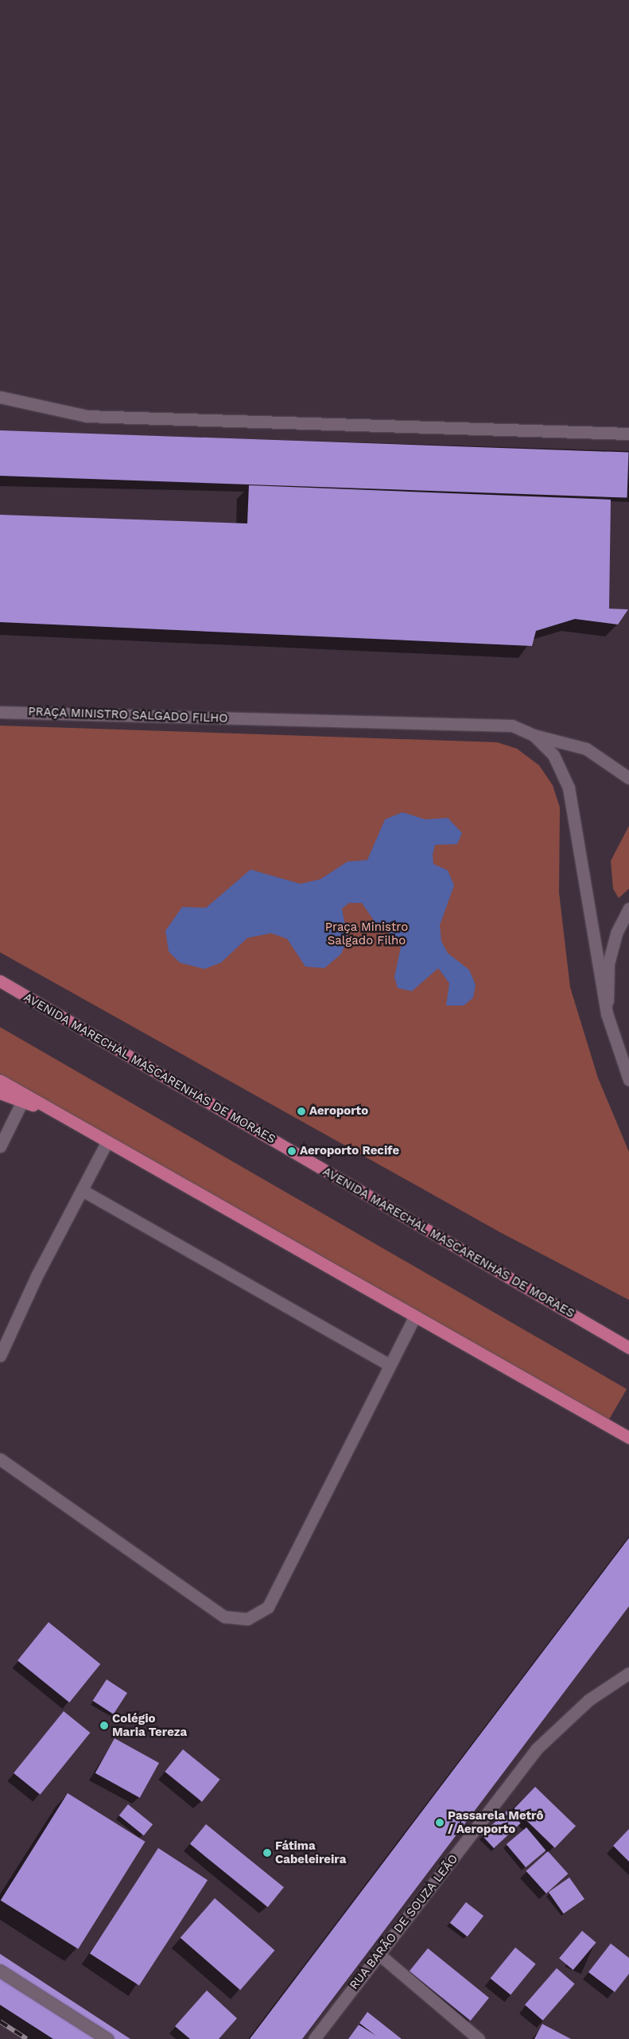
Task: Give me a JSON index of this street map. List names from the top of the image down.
{
  "streets": {
    "highway": ["AVENIDA MARECHAL MASCARENHAS DE MORAES"],
    "street": ["PRAÇA MINISTRO SALGADO FILHO", "RUA BARÃO DE SOUZA LEÃO"]
  },
  "parks": ["Praça Ministro Salgado Filho"],
  "places": [
    "Aeroporto",
    "Aeroporto Recife",
    "Colégio Maria Tereza",
    "Passarela Metrô / Aeroporto",
    "Fátima Cabeleireira"
  ]
}
